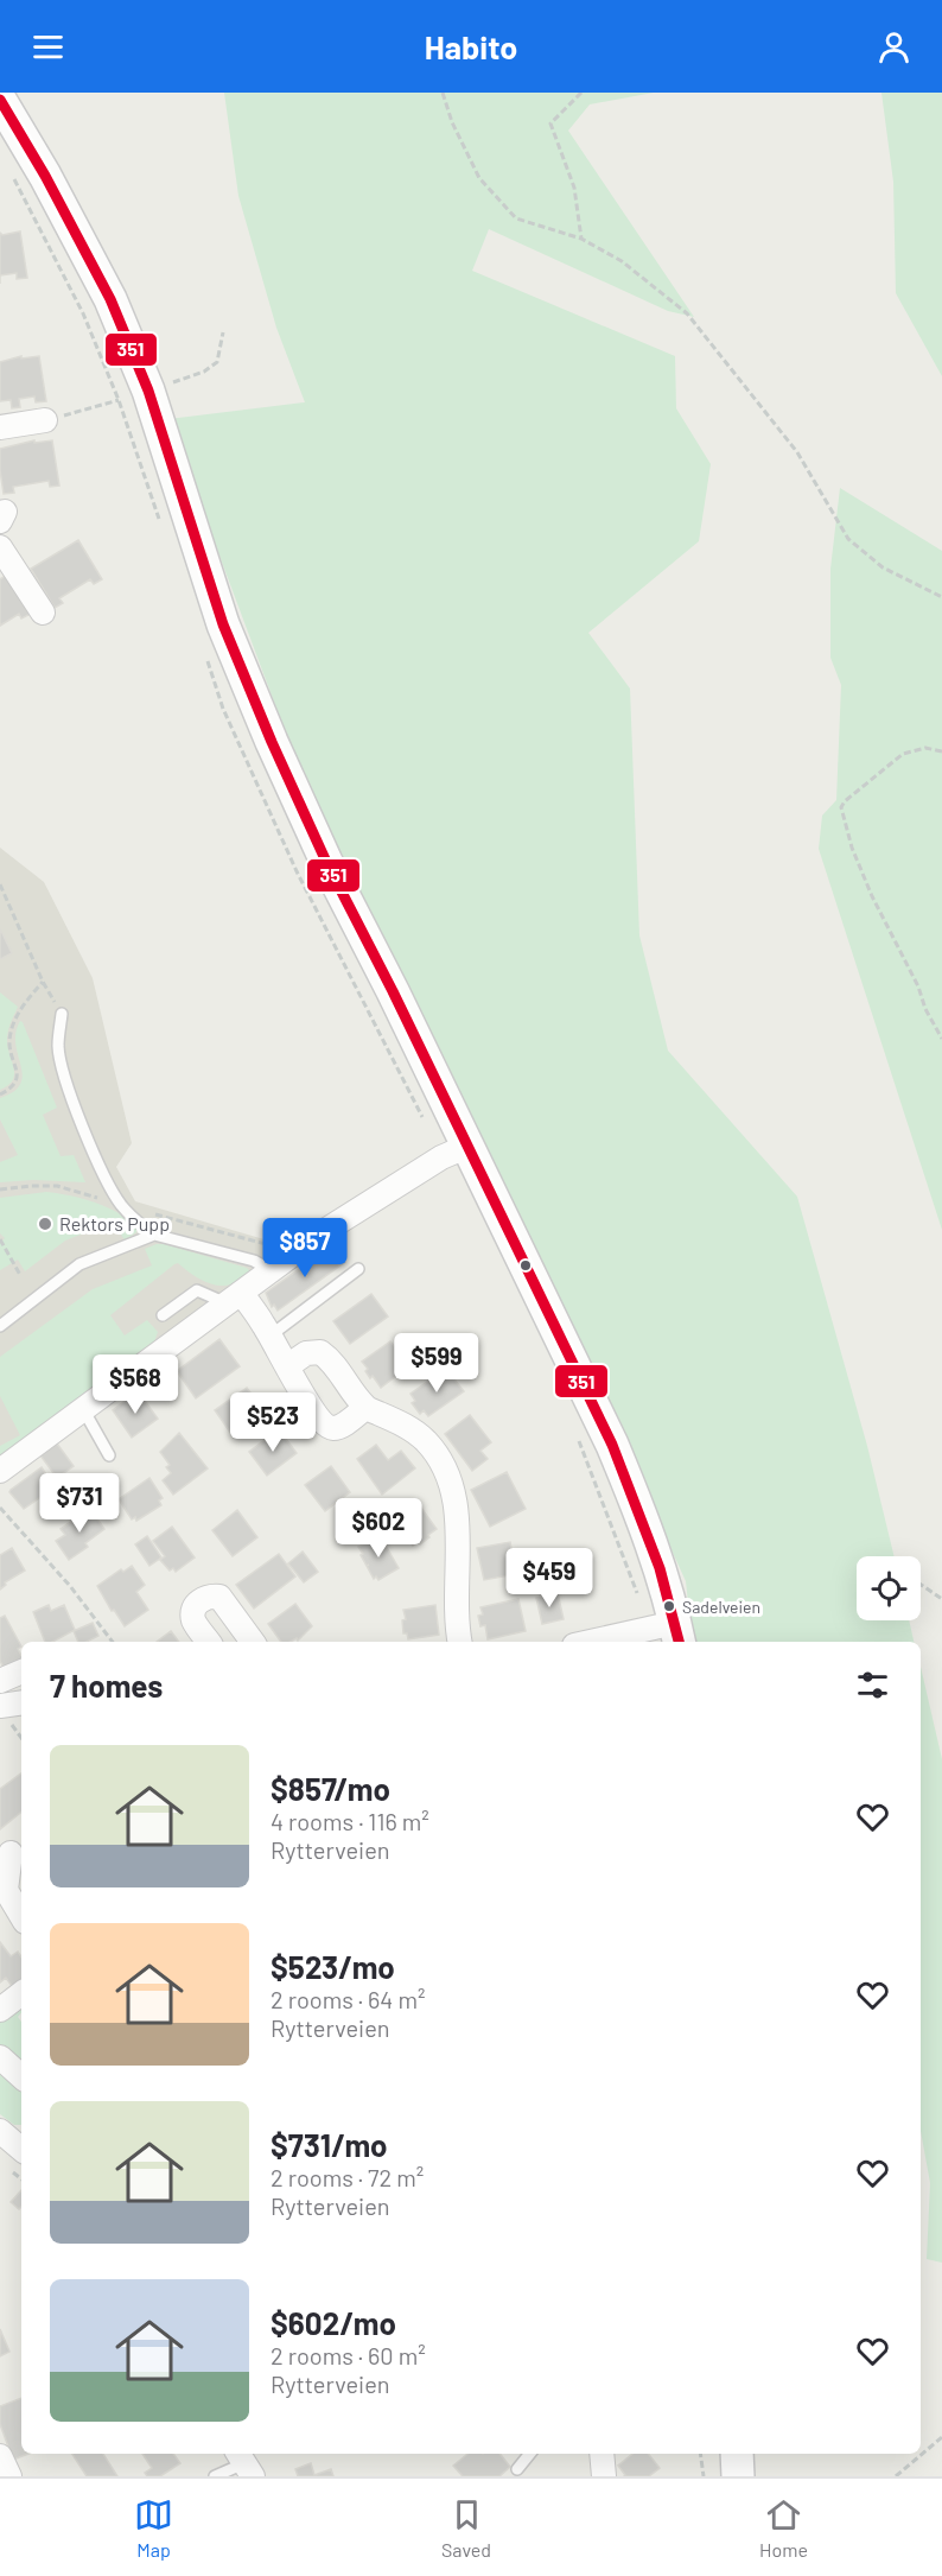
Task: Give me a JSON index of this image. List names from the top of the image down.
{
  "places": ["Rektors Pupp", "Sadelveien"],
  "lines": ["transit line 351"],
  "page": {
    "header": "Habito",
    "price": [
      "$857",
      "$599",
      "$568",
      "$523",
      "$731",
      "$602",
      "$459"
    ],
    "heading": "7 homes",
    "list": [
      {
        "name": "$857/mo",
        "note": "4 rooms · 116 m² · Rytterveien"
      },
      {
        "name": "$523/mo",
        "note": "2 rooms · 64 m² · Rytterveien"
      },
      {
        "name": "$731/mo",
        "note": "2 rooms · 72 m² · Rytterveien"
      },
      {
        "name": "$602/mo",
        "note": "2 rooms · 60 m² · Rytterveien"
      }
    ],
    "tabs": ["Map", "Saved", "Home"]
  }
}
